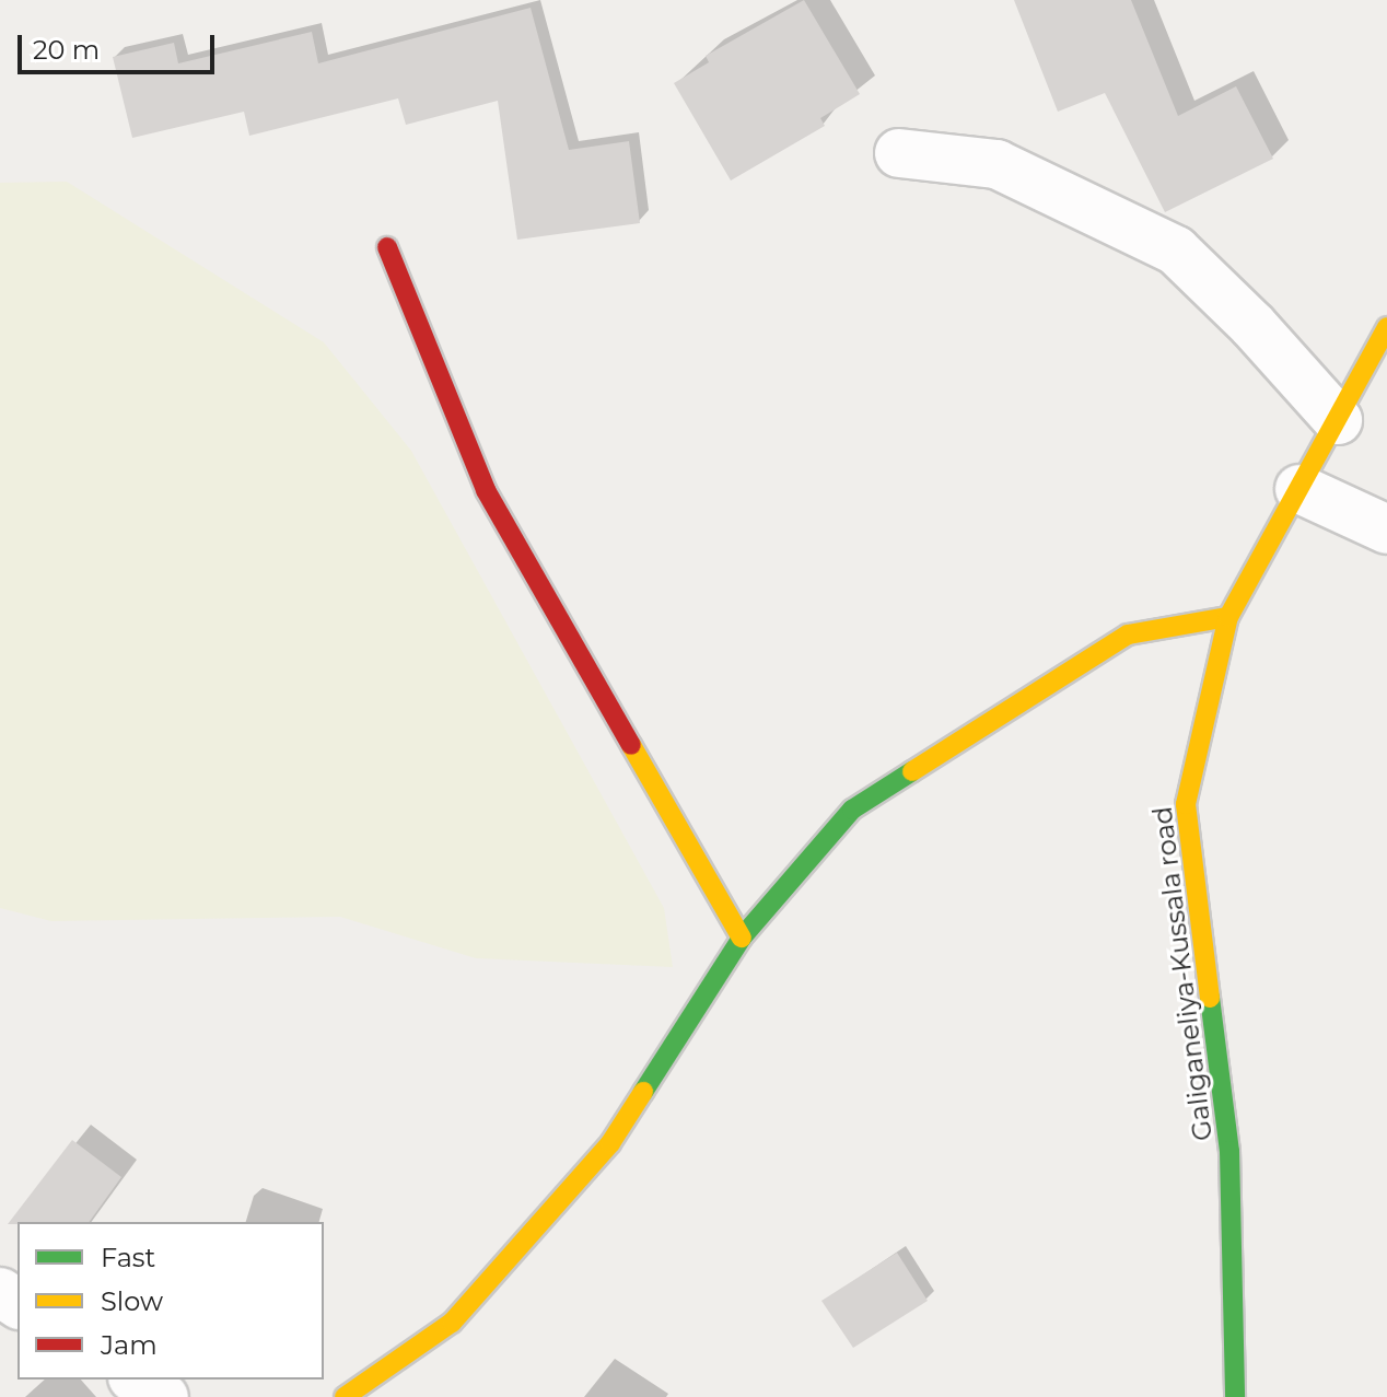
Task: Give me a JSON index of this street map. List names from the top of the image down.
{
  "streets": {
    "street": ["Galiganeliya-Kussala road"]
  },
  "legend": ["Fast", "Slow", "Jam"],
  "scale_bar": "20 m"
}
